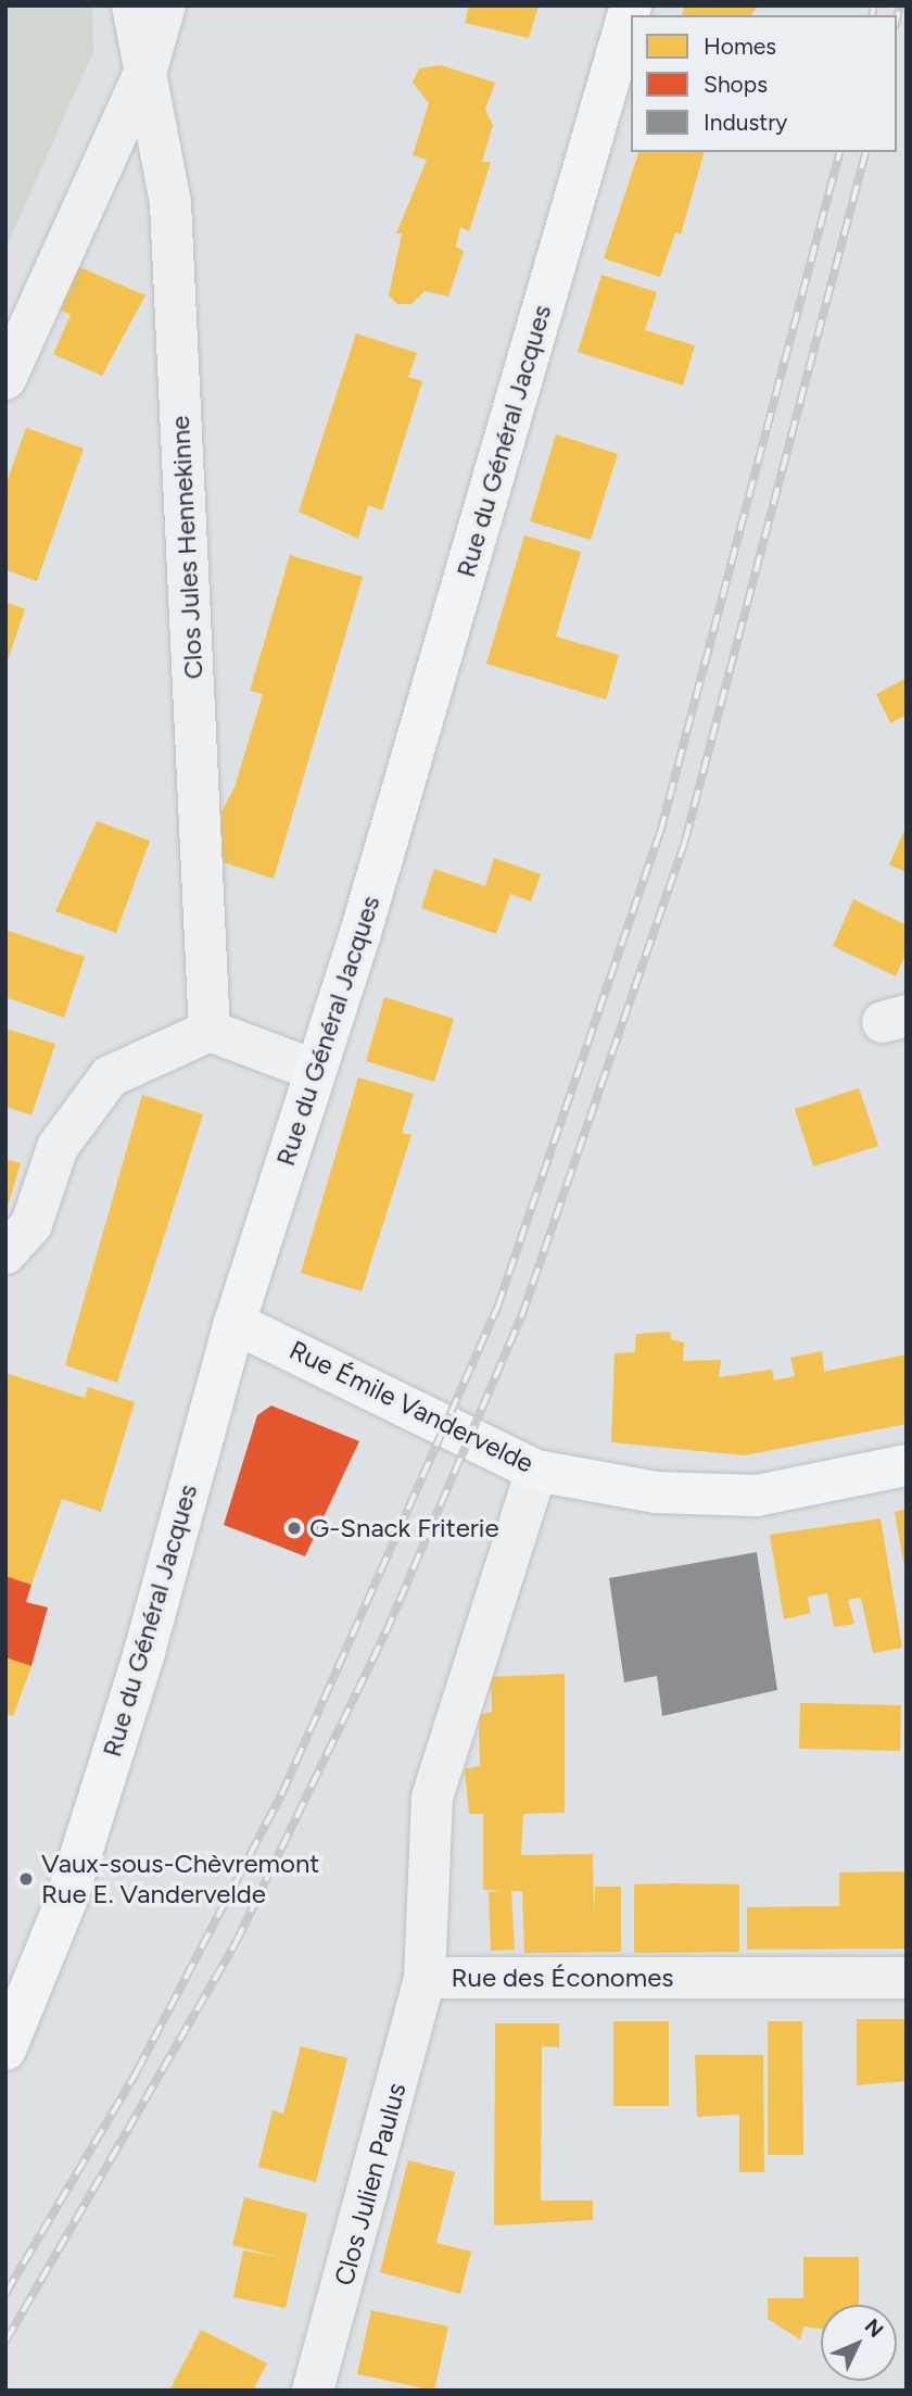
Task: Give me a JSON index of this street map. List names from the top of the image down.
{
  "streets": {
    "main road": ["Rue du Général Jacques", "Rue Émile Vandervelde"],
    "street": ["Clos Jules Hennekinne", "Rue des Économes", "Clos Julien Paulus"]
  },
  "crossings": [
    ["Rue du Général Jacques", "Rue Émile Vandervelde"],
    ["Rue Émile Vandervelde", "Rue des Économes"],
    ["Rue des Économes", "Clos Julien Paulus"]
  ],
  "places": ["G-Snack Friterie", "Vaux-sous-Chèvremont Rue E. Vandervelde"],
  "legend": ["Homes", "Shops", "Industry"],
  "north": "top right"
}
